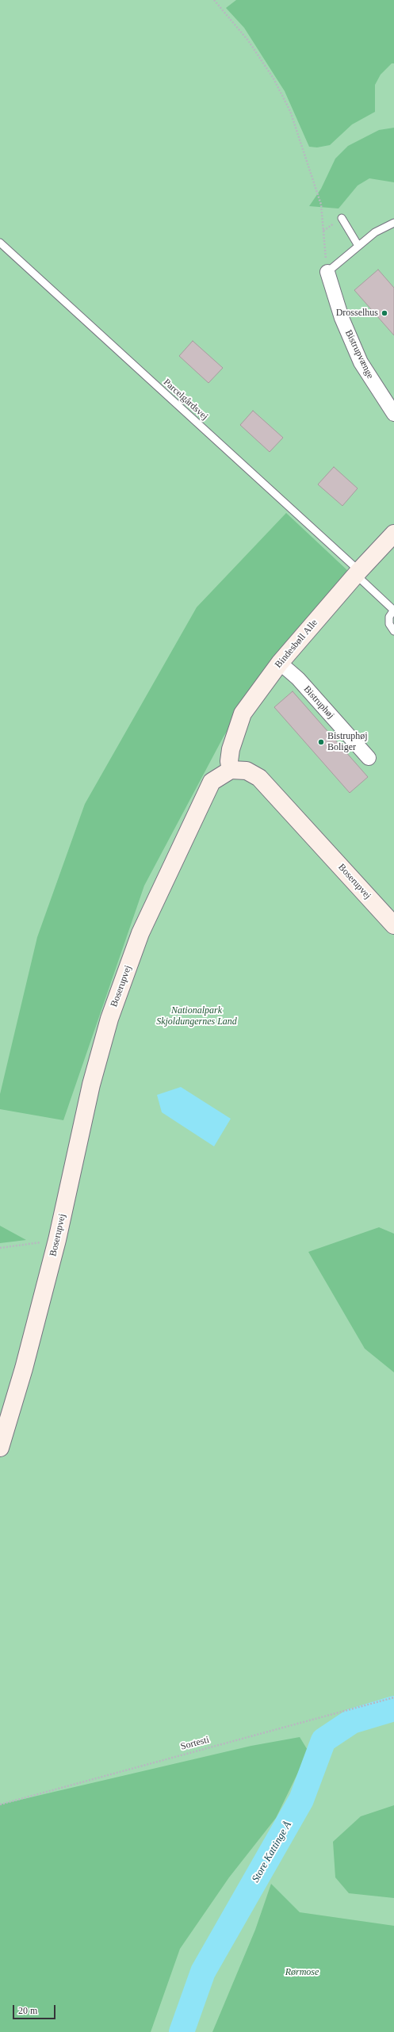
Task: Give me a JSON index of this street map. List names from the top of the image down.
{
  "streets": {
    "street": [
      "Bistrupvænge",
      "Bindesbøll Alle",
      "Bistruphøj",
      "Boserupvej"
    ],
    "lane": ["Parcelgårdsvej"],
    "path": ["Sortesti"]
  },
  "crossings": [
    ["Parcelgårdsvej", "Bindesbøll Alle"],
    ["Bindesbøll Alle", "Bistruphøj"],
    ["Bindesbøll Alle", "Boserupvej"]
  ],
  "water": ["Store Kattinge Å"],
  "parks": ["Nationalpark Skjoldungernes Land", "Rørmose"],
  "places": ["Drosselhus", "Bistruphøj Boliger"],
  "scale_bar": "20 m"
}
